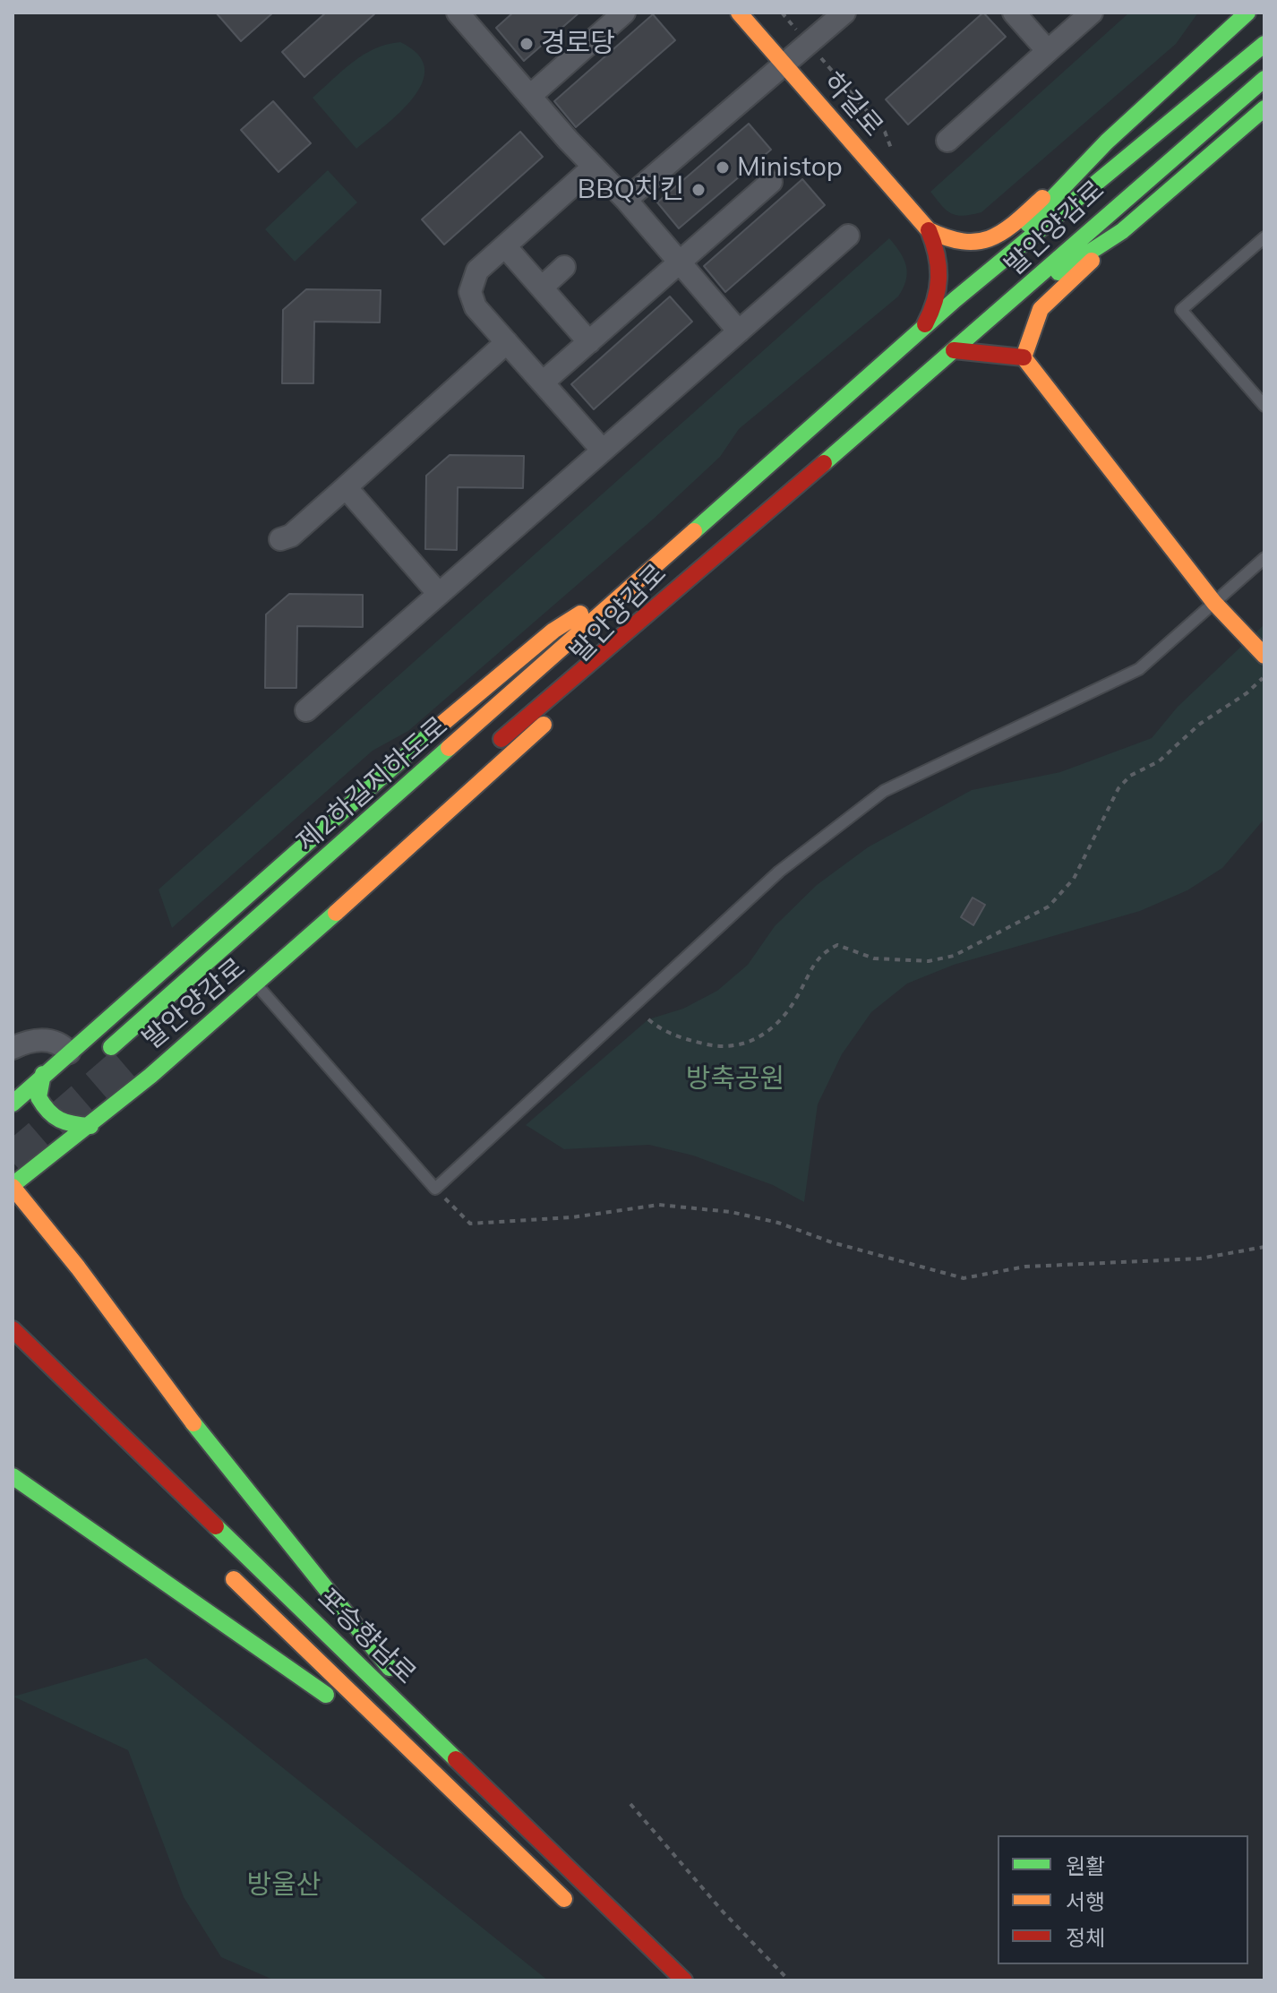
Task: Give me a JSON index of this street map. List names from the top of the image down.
{
  "streets": {
    "main road": [
      "하길로",
      "발안양감로",
      "제2하길지하도로",
      "포승향남로"
    ]
  },
  "crossings": [
    ["발안양감로", "제2하길지하도로"]
  ],
  "parks": ["방축공원", "방울산"],
  "places": ["경로당", "Ministop", "BBQ치킨"],
  "legend": ["원활", "서행", "정체"]
}
